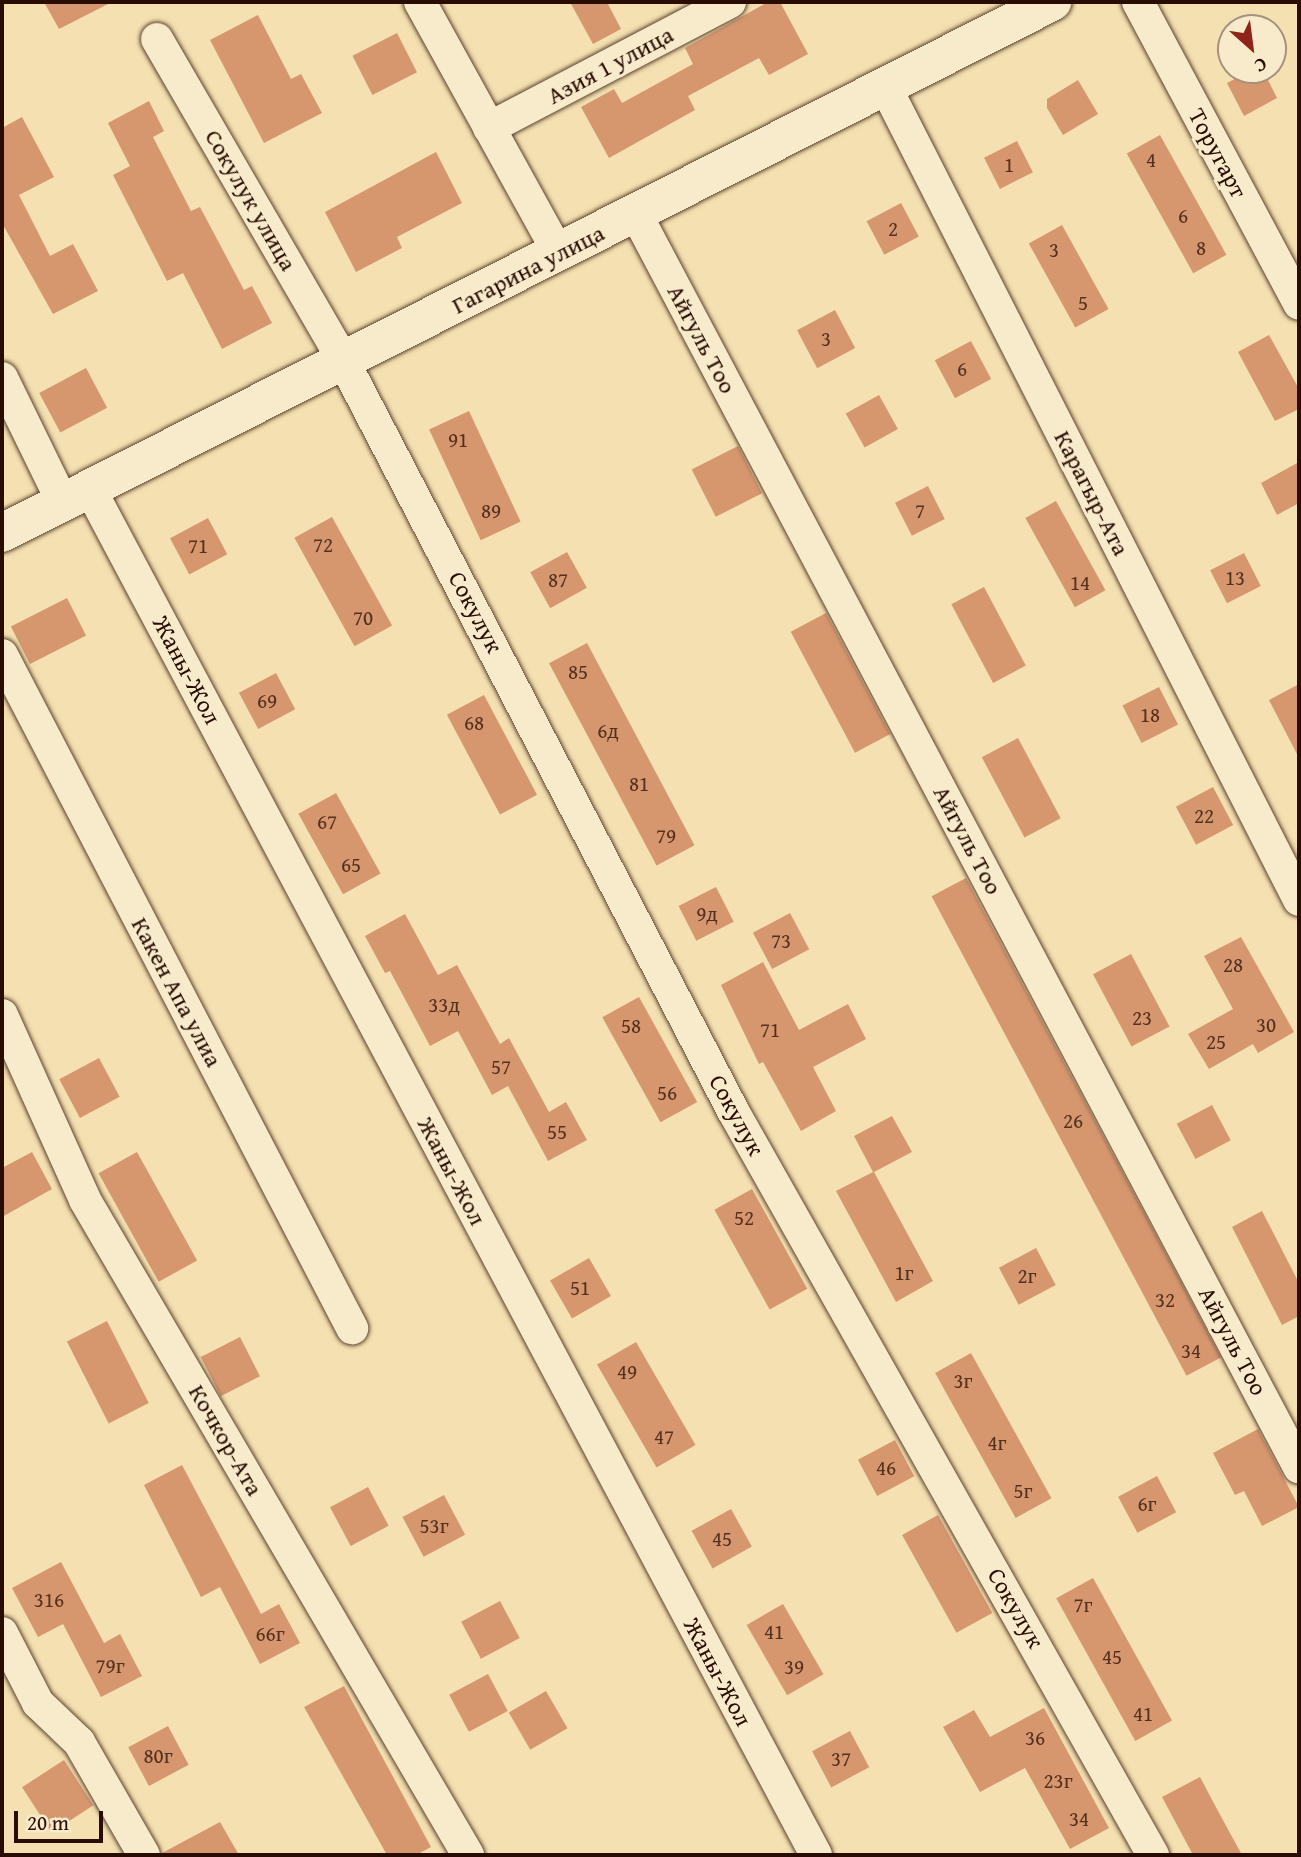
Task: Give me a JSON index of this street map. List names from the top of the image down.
{
  "streets": {
    "main road": ["Гагарина улица"],
    "street": [
      "Азия 1 улица",
      "Торугарт",
      "Сокулук улица",
      "Айгуль Тоо",
      "Карагыр-Ата",
      "Сокулук",
      "Жаны-Жол",
      "Какен Апа улиа",
      "Кочкор-Ата"
    ]
  },
  "crossings": [
    ["Сокулук улица", "Гагарина улица"],
    ["Сокулук улица", "Сокулук"],
    ["Гагарина улица", "Айгуль Тоо"],
    ["Гагарина улица", "Карагыр-Ата"],
    ["Гагарина улица", "Сокулук"],
    ["Гагарина улица", "Жаны-Жол"]
  ],
  "house_numbers": [
    "4",
    "1",
    "6",
    "2",
    "8",
    "3",
    "5",
    "3",
    "6",
    "91",
    "89",
    "7",
    "72",
    "71",
    "13",
    "87",
    "14",
    "70",
    "85",
    "69",
    "18",
    "68",
    "6д",
    "81",
    "22",
    "67",
    "79",
    "65",
    "9д",
    "73",
    "28",
    "33д",
    "23",
    "30",
    "58",
    "71",
    "25",
    "57",
    "56",
    "26",
    "55",
    "52",
    "1г",
    "2г",
    "51",
    "32",
    "34",
    "49",
    "3г",
    "47",
    "4г",
    "46",
    "5г",
    "6г",
    "53г",
    "45",
    "316",
    "7г",
    "41",
    "66г",
    "45",
    "79г",
    "39",
    "41",
    "36",
    "80г",
    "37",
    "23г",
    "34"
  ],
  "scale_bar": "20 m",
  "north": "bottom right"
}
